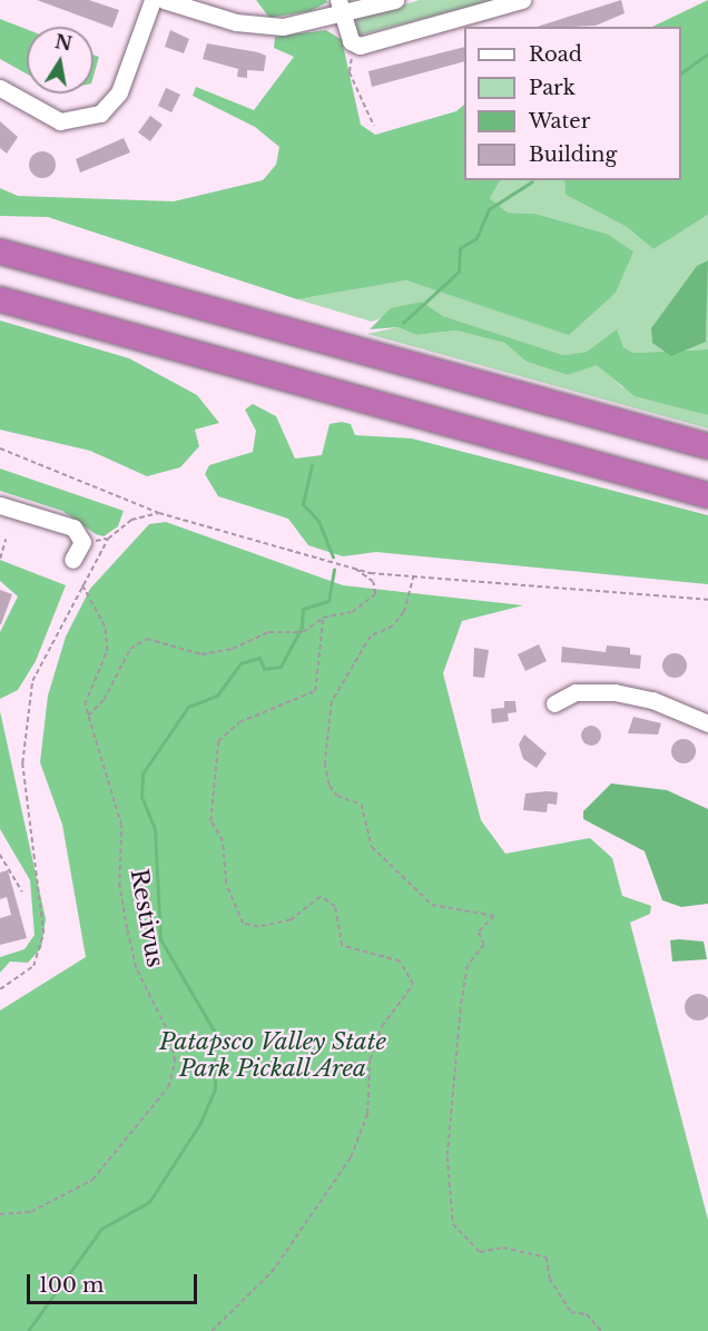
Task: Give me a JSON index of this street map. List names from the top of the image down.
{
  "streets": {
    "path": ["Restivus"]
  },
  "parks": ["Patapsco Valley State Park Pickall Area"],
  "legend": [
    "Road",
    "Park",
    "Water",
    "Building"
  ],
  "scale_bar": "100 m",
  "north": "top"
}
